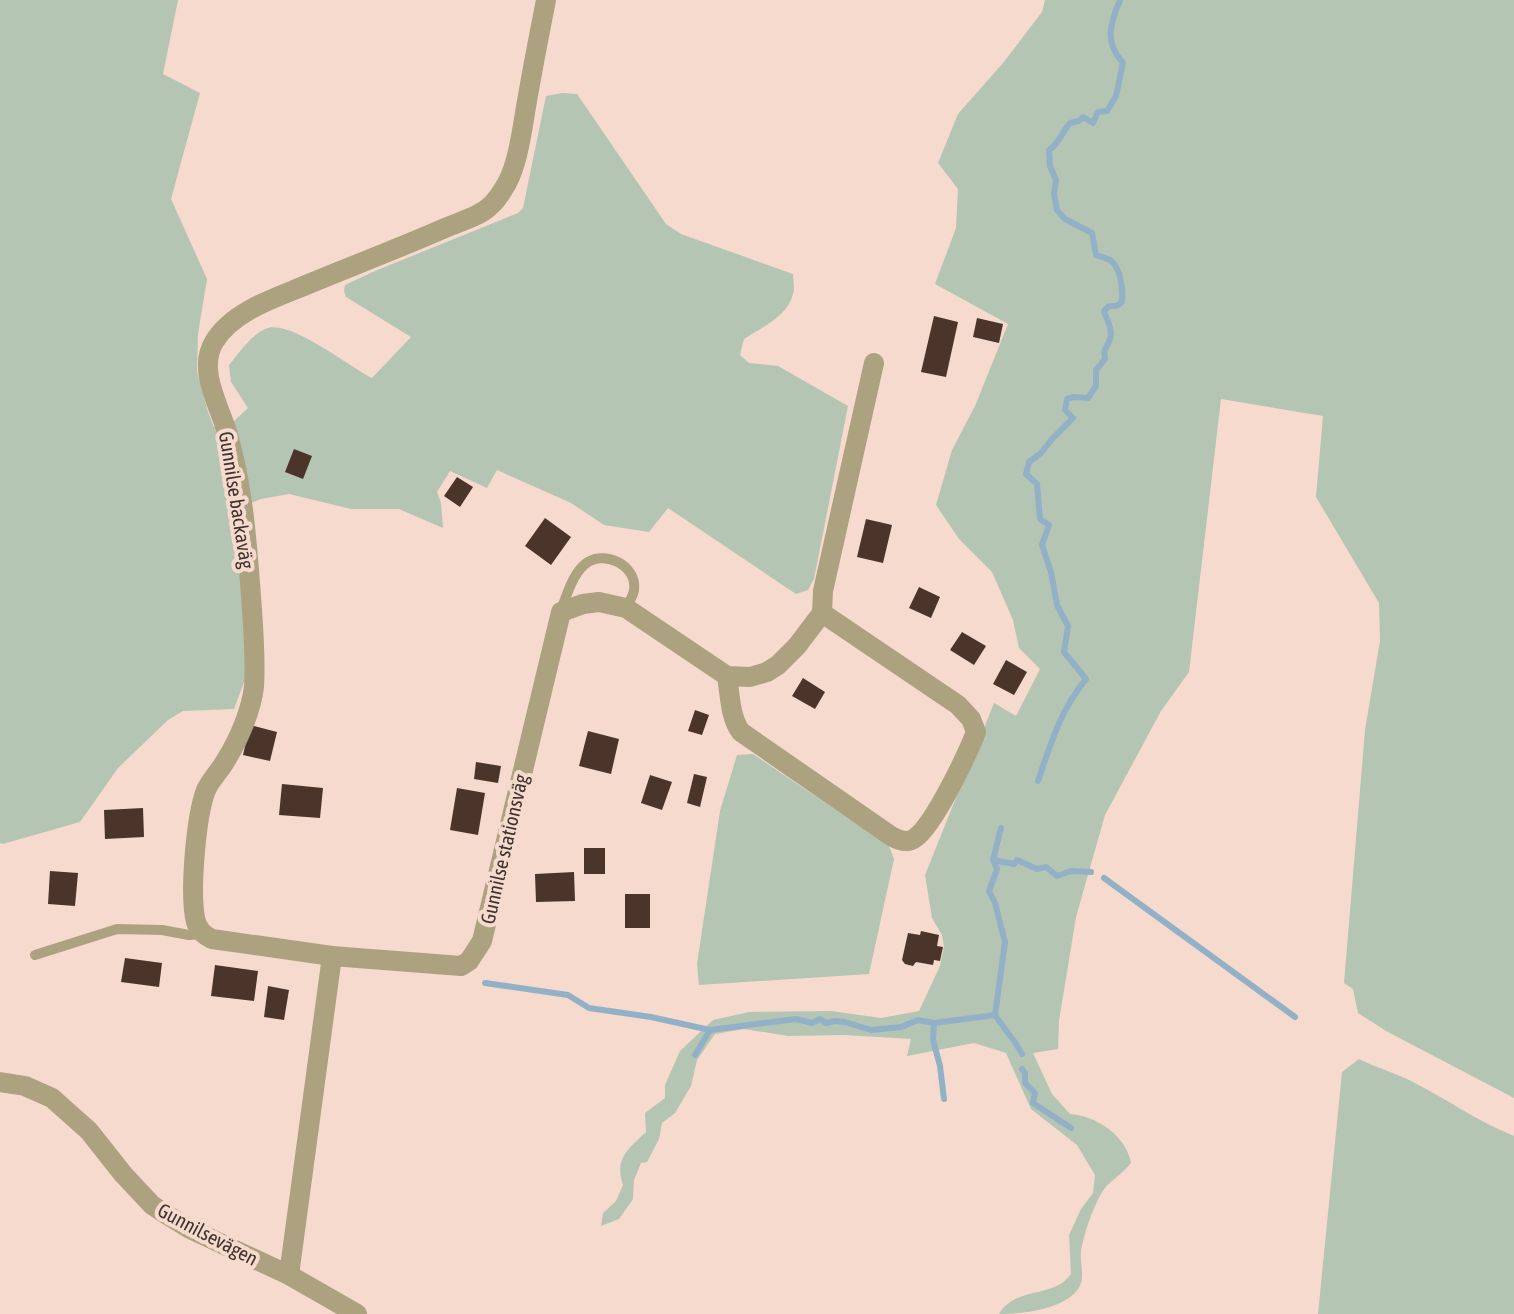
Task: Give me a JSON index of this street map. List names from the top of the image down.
{
  "streets": {
    "street": ["Gunnilse backaväg", "Gunnilse stationsväg", "Gunnilsevägen"]
  }
}
